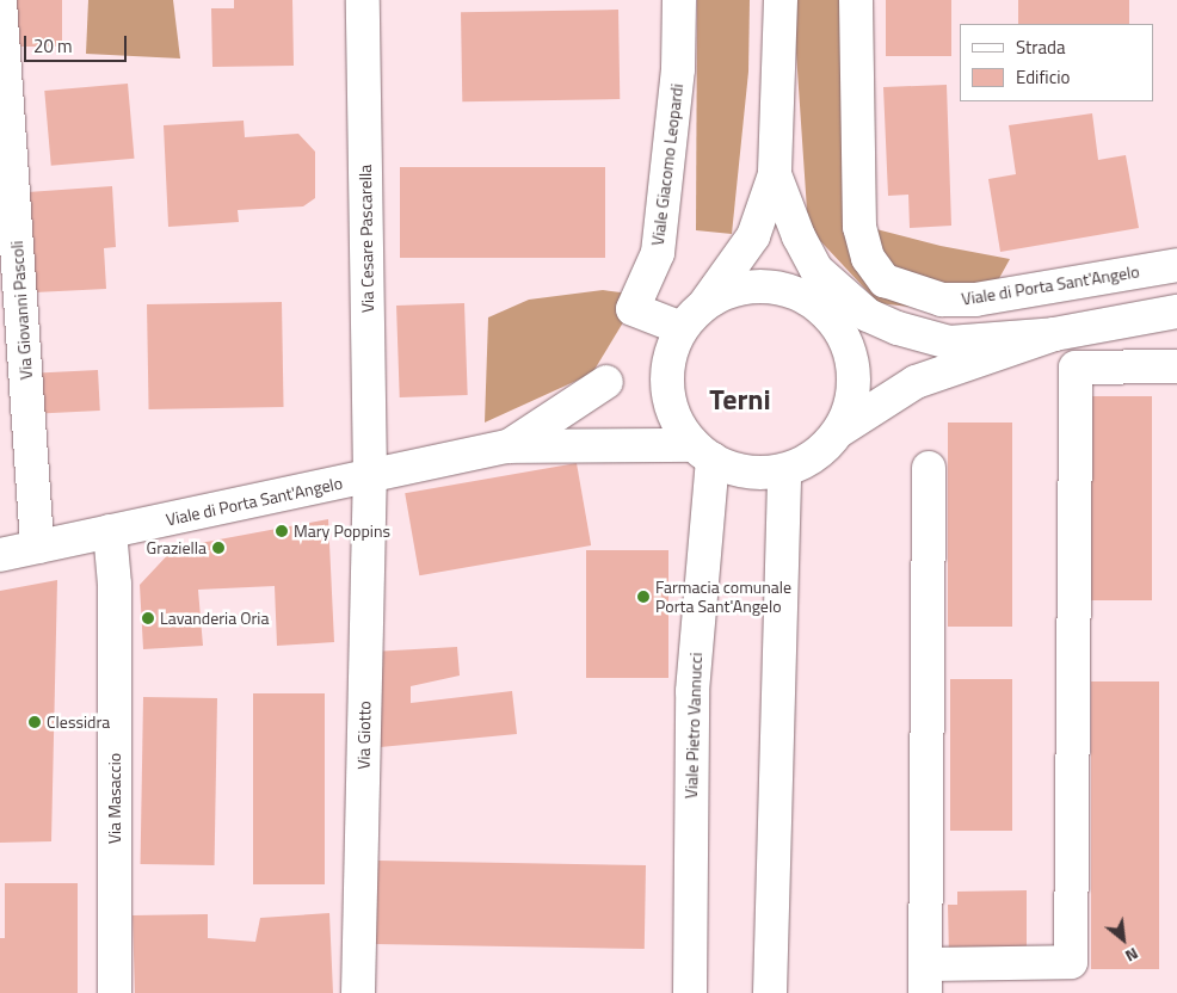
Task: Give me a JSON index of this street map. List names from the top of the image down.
{
  "streets": {
    "street": [
      "Viale Giacomo Leopardi",
      "Via Cesare Pascarella",
      "Viale di Porta Sant'Angelo",
      "Via Giovanni Pascoli",
      "Viale Pietro Vannucci",
      "Via Giotto",
      "Via Masaccio"
    ]
  },
  "crossings": [
    ["Viale Giacomo Leopardi", "Viale di Porta Sant'Angelo"],
    ["Viale Giacomo Leopardi", "Viale Pietro Vannucci"],
    ["Via Cesare Pascarella", "Viale di Porta Sant'Angelo"],
    ["Via Cesare Pascarella", "Via Giotto"],
    ["Viale di Porta Sant'Angelo", "Via Giovanni Pascoli"],
    ["Viale di Porta Sant'Angelo", "Viale Pietro Vannucci"],
    ["Viale di Porta Sant'Angelo", "Via Giotto"],
    ["Viale di Porta Sant'Angelo", "Via Masaccio"]
  ],
  "districts": ["Terni"],
  "places": [
    "Mary Poppins",
    "Graziella",
    "Farmacia comunale Porta Sant'Angelo",
    "Lavanderia Oria",
    "Clessidra"
  ],
  "legend": ["Strada", "Edificio"],
  "scale_bar": "20 m",
  "north": "bottom right"
}
